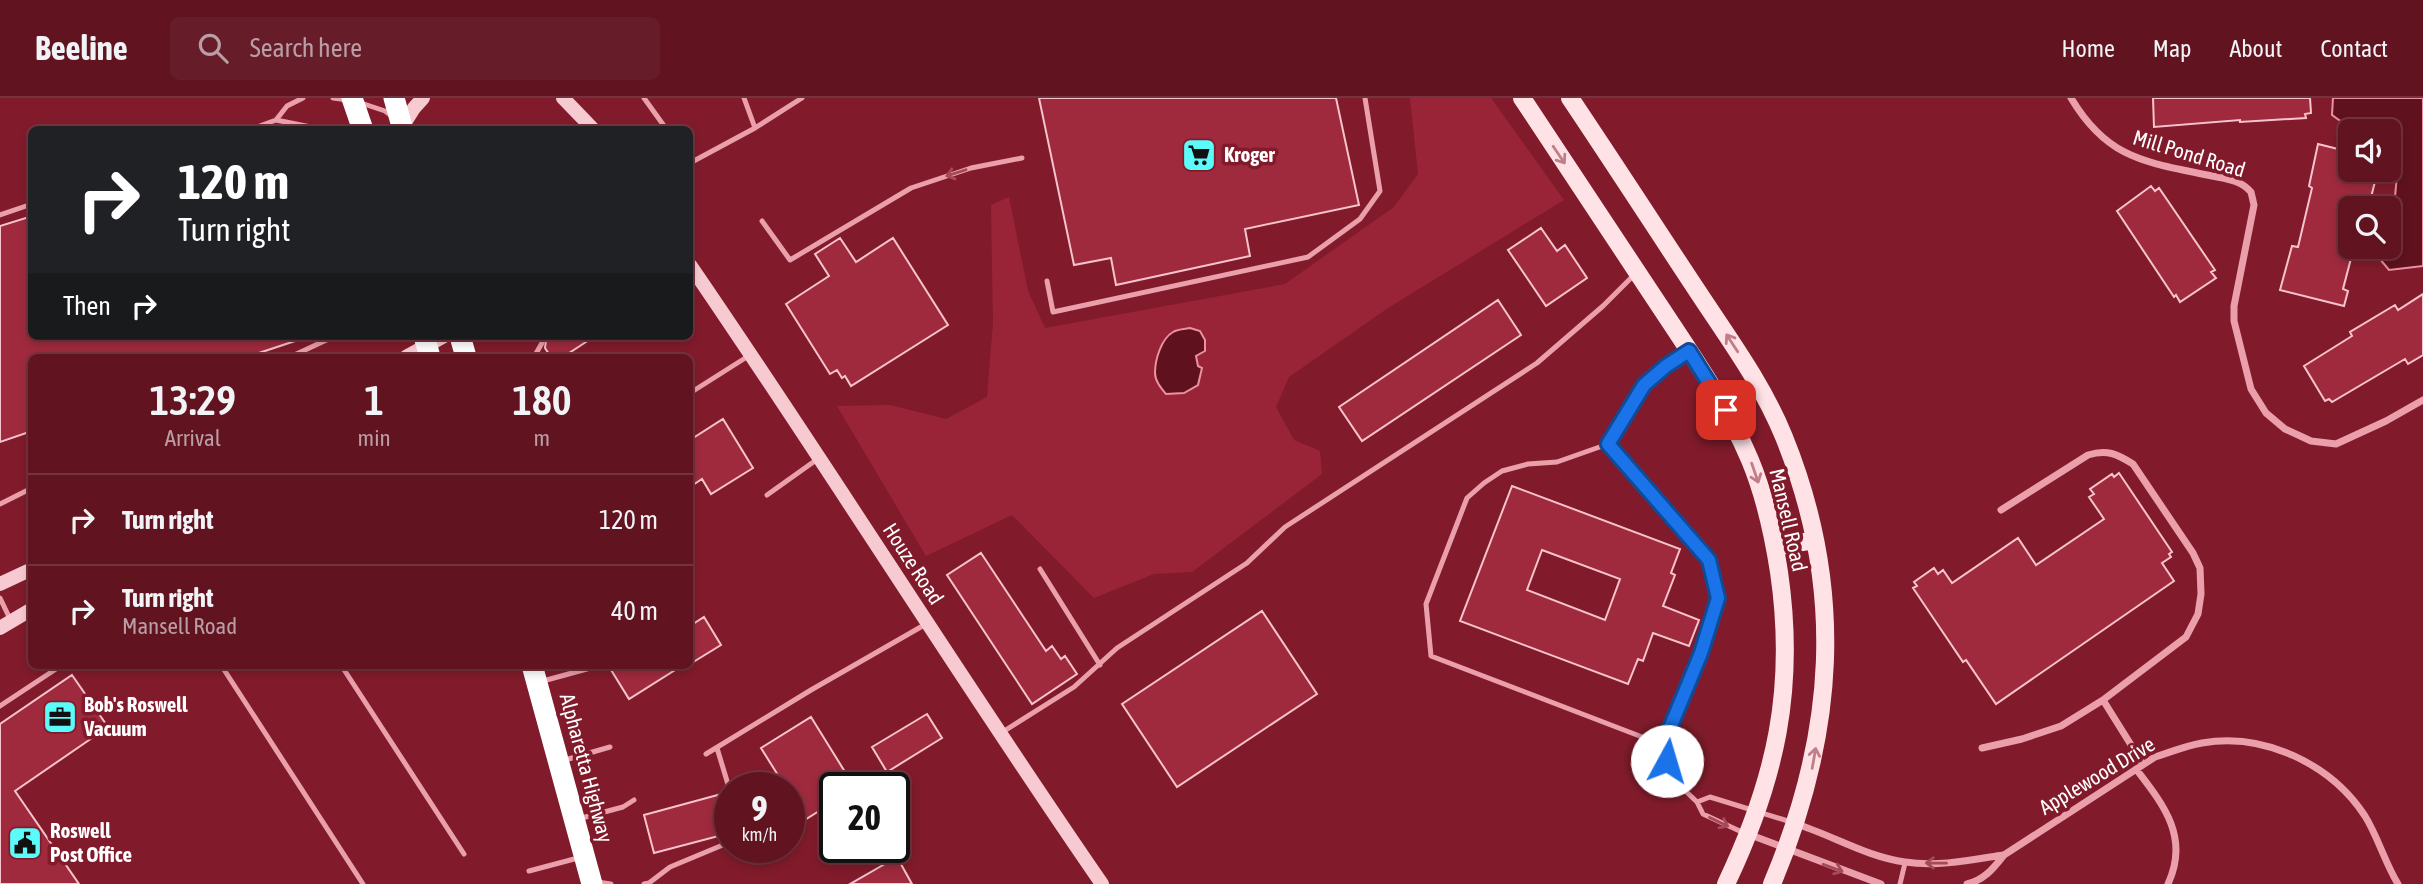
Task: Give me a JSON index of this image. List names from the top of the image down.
{
  "streets": {
    "highway": ["Alpharetta Highway"],
    "main road": ["Mansell Road"],
    "street": ["Mill Pond Road", "Houze Road", "Applewood Drive"]
  },
  "crossings": [
    ["Mansell Road", "Applewood Drive"]
  ],
  "places": {
    "supermarket": ["Kroger"],
    "office": ["Bob's Roswell Vacuum"],
    "public building": ["Roswell Post Office"]
  },
  "page": {
    "header": "Beeline",
    "search": "Search here",
    "nav": [
      "Home",
      "Map",
      "About",
      "Contact"
    ],
    "turn": ["120 m", "Turn right"],
    "then": "Then",
    "eta": [
      "13:29",
      "Arrival",
      "1",
      "min",
      "180",
      "m"
    ],
    "list": [
      {
        "name": "Turn right",
        "value": "120 m"
      },
      {
        "name": "Turn right",
        "note": "Mansell Road",
        "value": "40 m"
      }
    ],
    "speed": "9 km/h",
    "limit": "20"
  }
}
